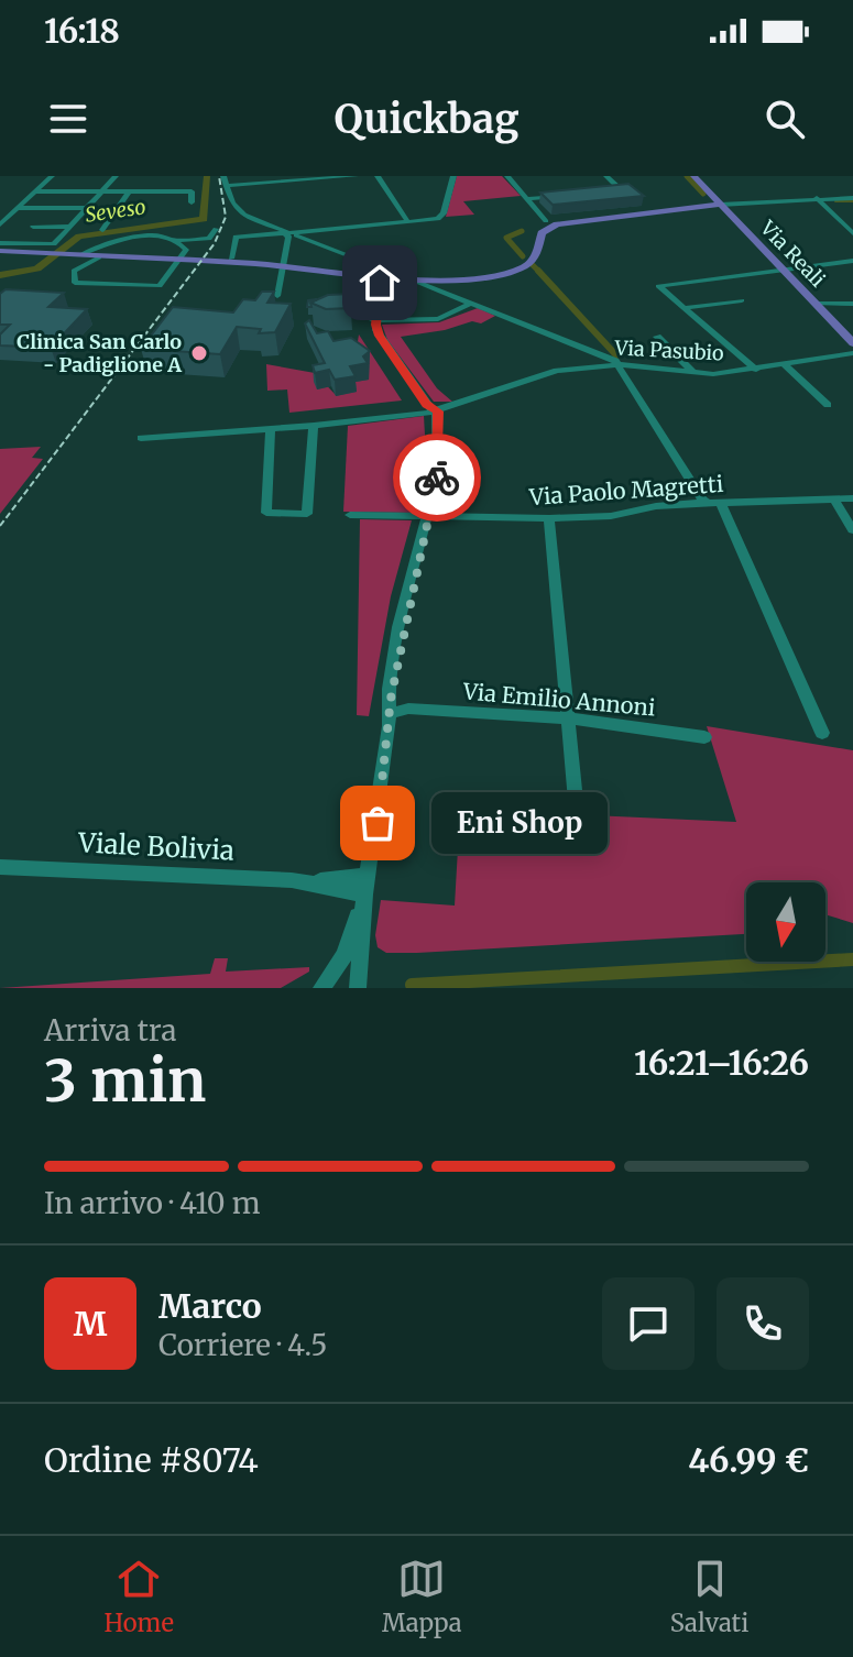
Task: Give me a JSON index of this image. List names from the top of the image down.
{
  "streets": {
    "main road": ["Via Reali"],
    "street": [
      "Via Pasubio",
      "Via Paolo Magretti",
      "Via Emilio Annoni",
      "Viale Bolivia"
    ]
  },
  "water": ["Seveso"],
  "places": ["Clinica San Carlo - Padiglione A", "Eni Shop"],
  "north": "bottom",
  "page": {
    "status": "16:18",
    "header": "Quickbag",
    "bubble": "Eni Shop",
    "heading": ["3 min", "Arriva tra", "16:21–16:26"],
    "panel": [
      "Marco",
      "Corriere · 4.5",
      "Ordine #8074",
      "46.99 €"
    ],
    "bar": "In arrivo · 410 m",
    "round": "M",
    "tabs": ["Home", "Mappa", "Salvati"]
  }
}
